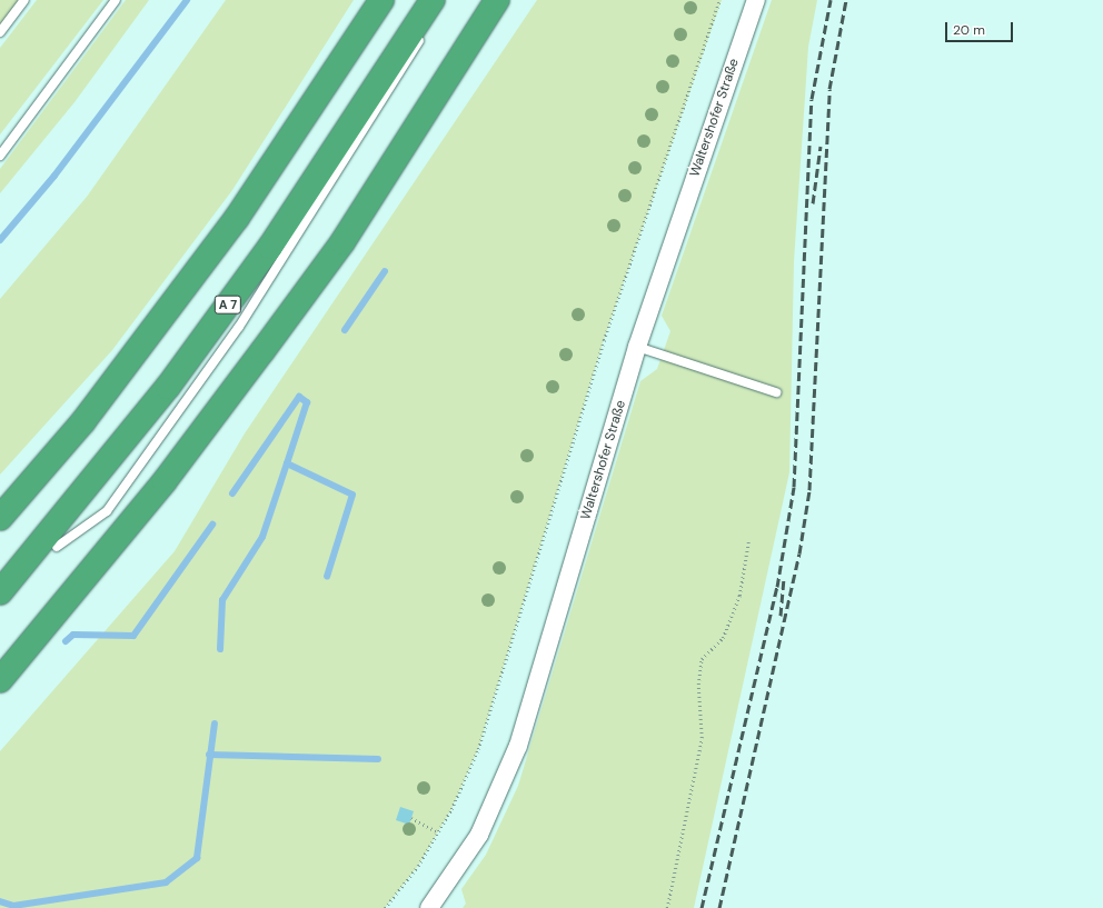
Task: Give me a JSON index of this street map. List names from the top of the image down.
{
  "streets": {
    "highway": ["A 7"],
    "street": ["Waltershofer Straße"]
  },
  "scale_bar": "20 m"
}
